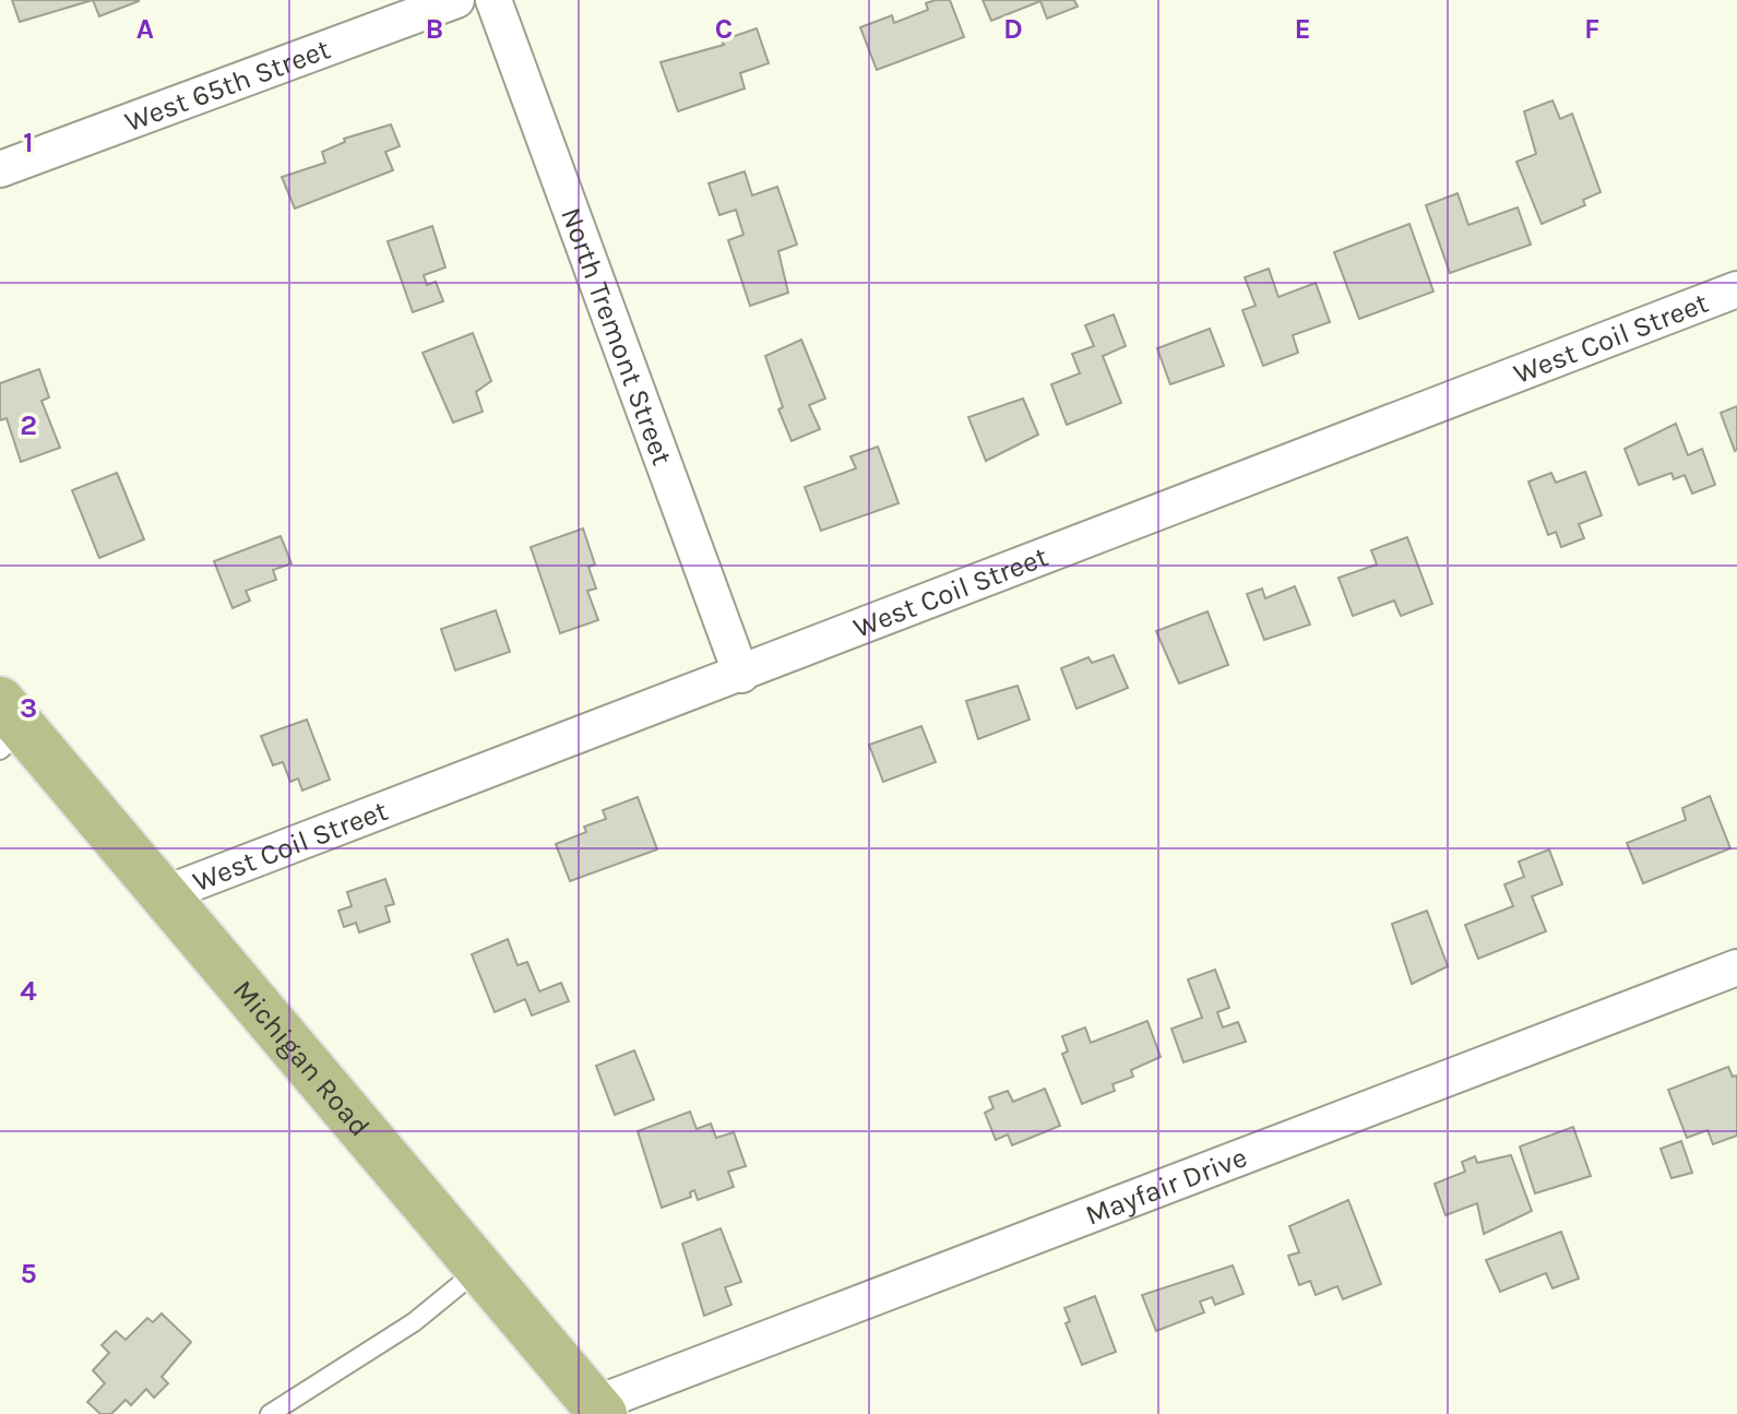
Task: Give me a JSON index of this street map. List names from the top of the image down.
{
  "streets": {
    "main road": ["Michigan Road"],
    "street": [
      "West 65th Street",
      "North Tremont Street",
      "West Coil Street",
      "Mayfair Drive"
    ]
  },
  "crossings": [
    ["North Tremont Street", "West Coil Street"],
    ["West Coil Street", "Michigan Road"],
    ["Michigan Road", "Mayfair Drive"]
  ],
  "grid": {
    "columns": [
      "A",
      "B",
      "C",
      "D",
      "E",
      "F"
    ],
    "rows": [
      "1",
      "2",
      "3",
      "4",
      "5"
    ]
  }
}
